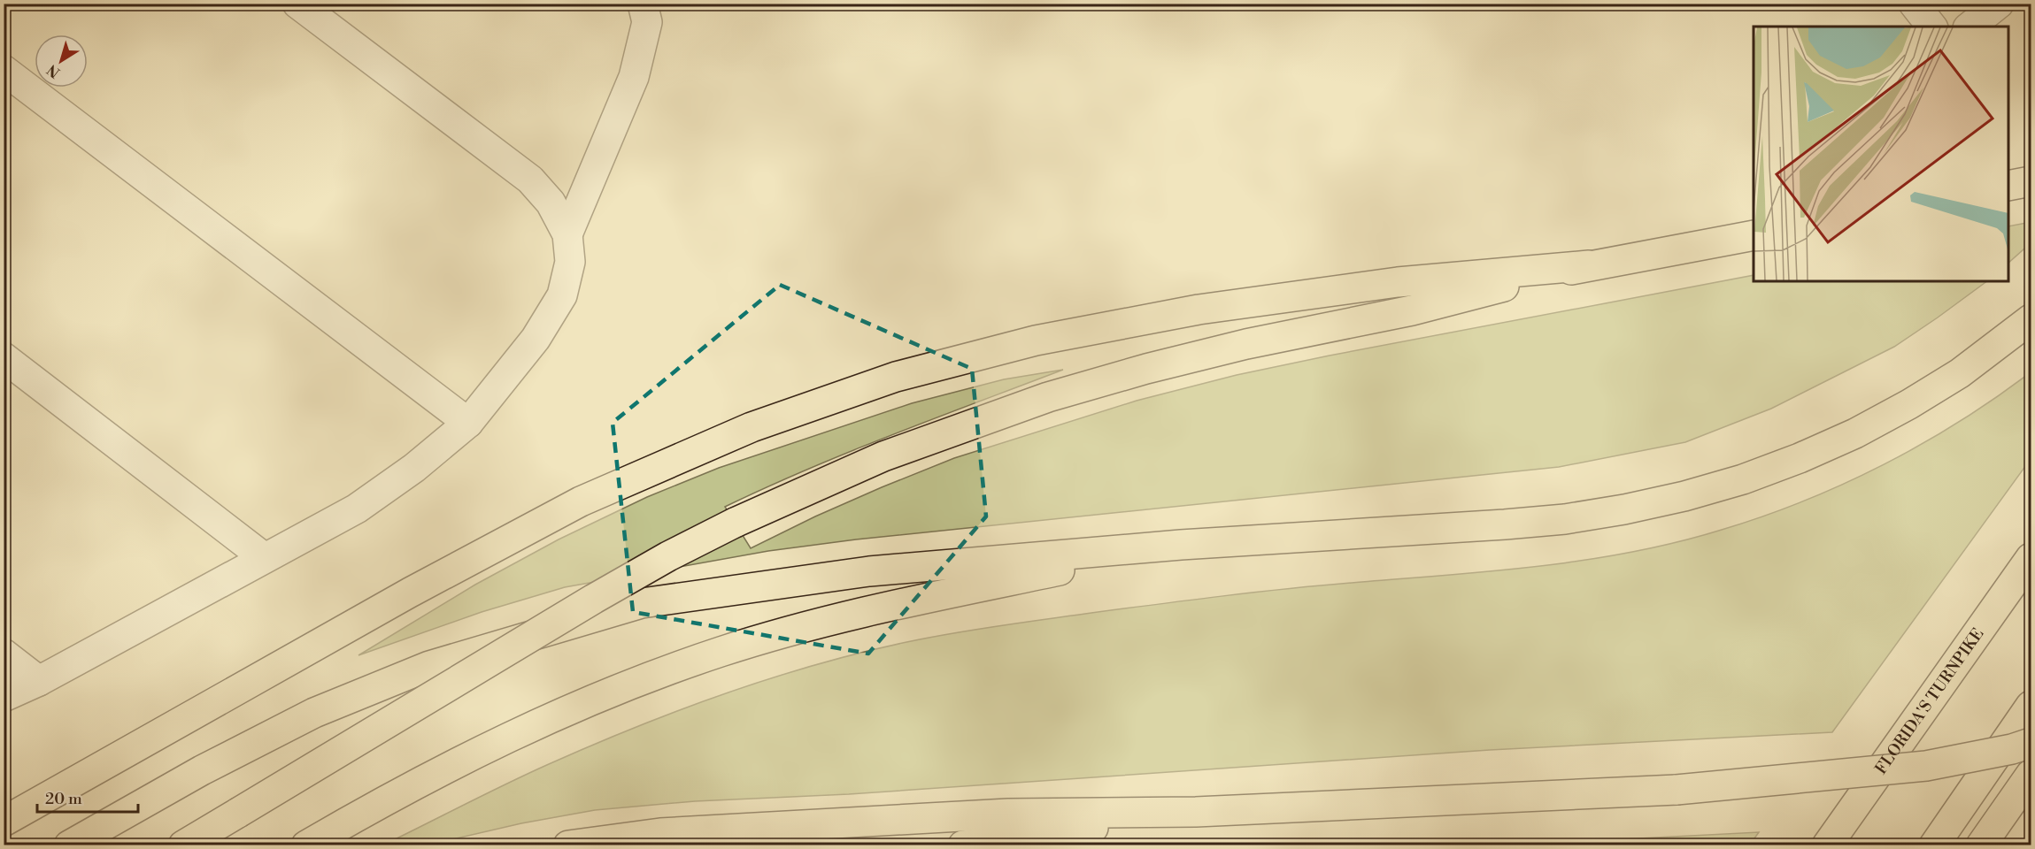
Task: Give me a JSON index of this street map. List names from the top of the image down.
{
  "streets": {
    "highway": ["FLORIDA'S TURNPIKE"]
  },
  "scale_bar": "20 m",
  "north": "bottom left"
}
